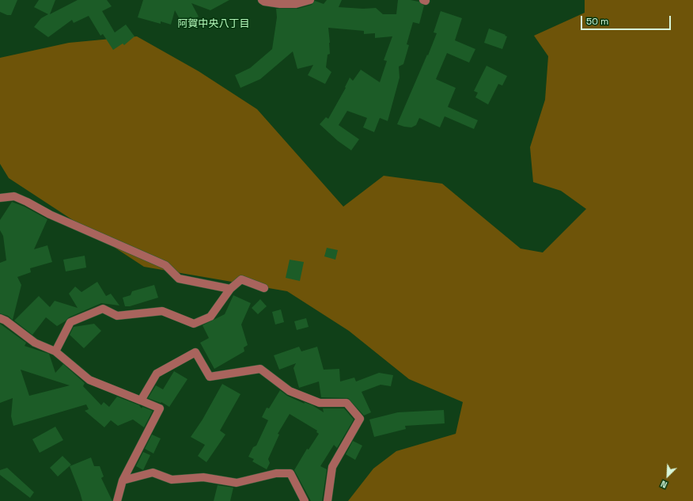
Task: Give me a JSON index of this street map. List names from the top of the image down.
{
  "districts": ["阿賀中央八丁目"],
  "scale_bar": "50 m",
  "north": "bottom left"
}
